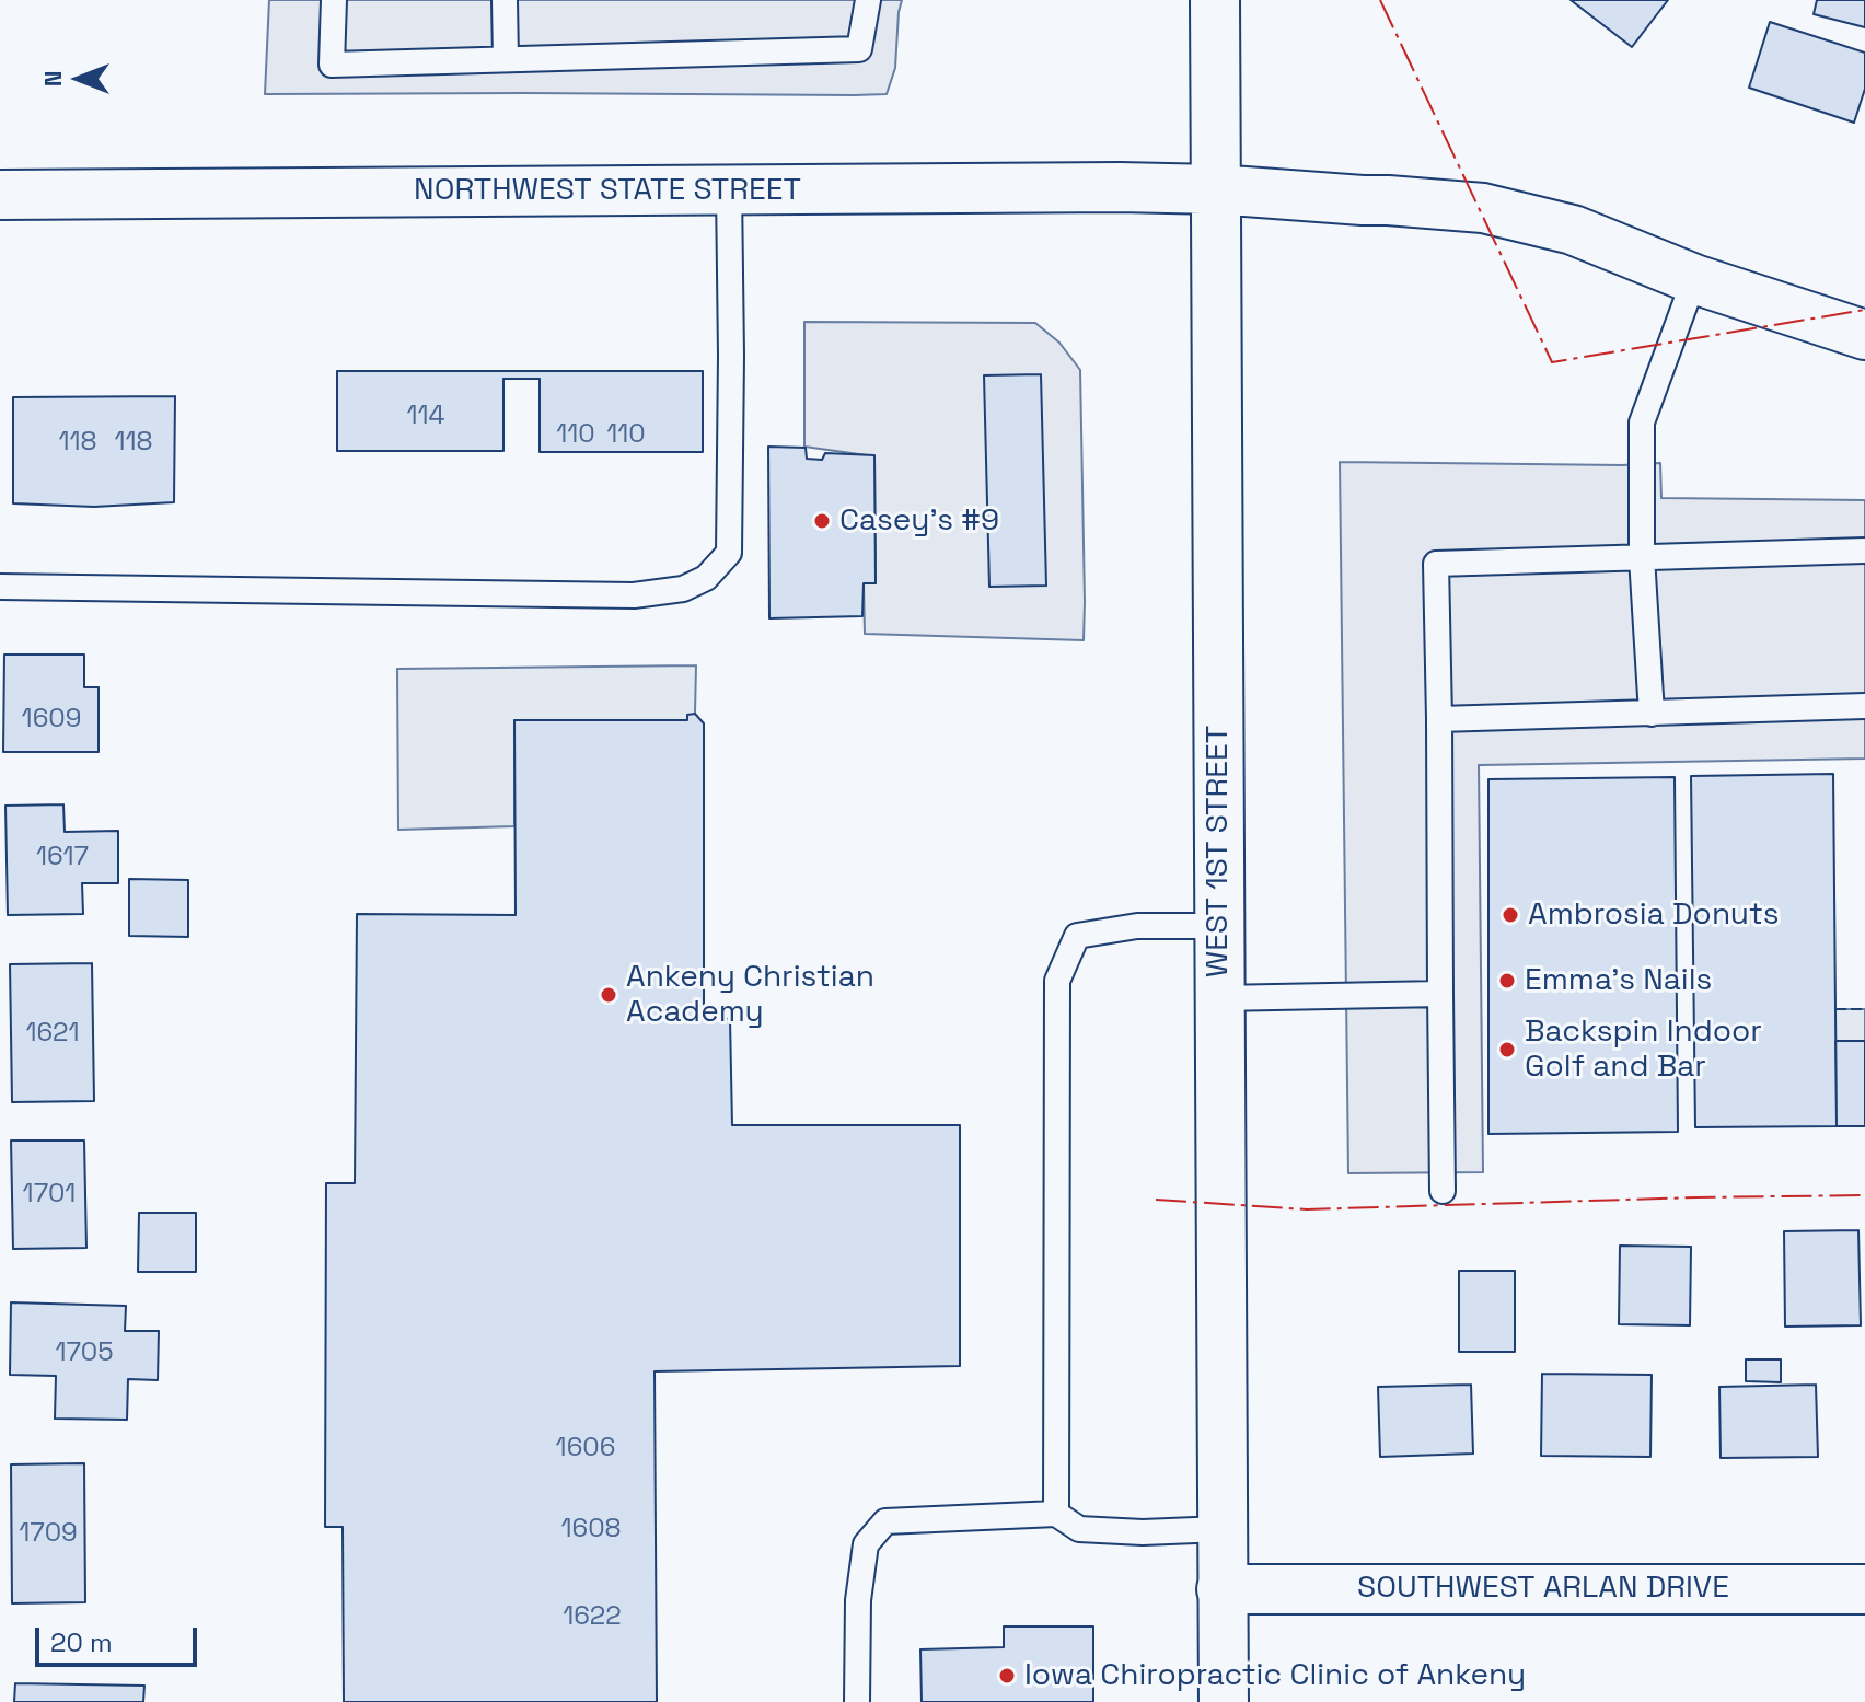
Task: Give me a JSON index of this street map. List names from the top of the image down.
{
  "streets": {
    "main road": ["NORTHWEST STATE STREET", "WEST 1ST STREET", "SOUTHWEST ARLAN DRIVE"]
  },
  "crossings": [
    ["NORTHWEST STATE STREET", "WEST 1ST STREET"],
    ["WEST 1ST STREET", "SOUTHWEST ARLAN DRIVE"]
  ],
  "places": [
    "Casey's #9",
    "Ambrosia Donuts",
    "Emma's Nails",
    "Ankeny Christian Academy",
    "Backspin Indoor Golf and Bar",
    "Iowa Chiropractic Clinic of Ankeny"
  ],
  "house_numbers": [
    "114",
    "110",
    "110",
    "118",
    "118",
    "1609",
    "1617",
    "1621",
    "1701",
    "1705",
    "1606",
    "1608",
    "1709",
    "1622"
  ],
  "scale_bar": "20 m",
  "north": "left"
}
